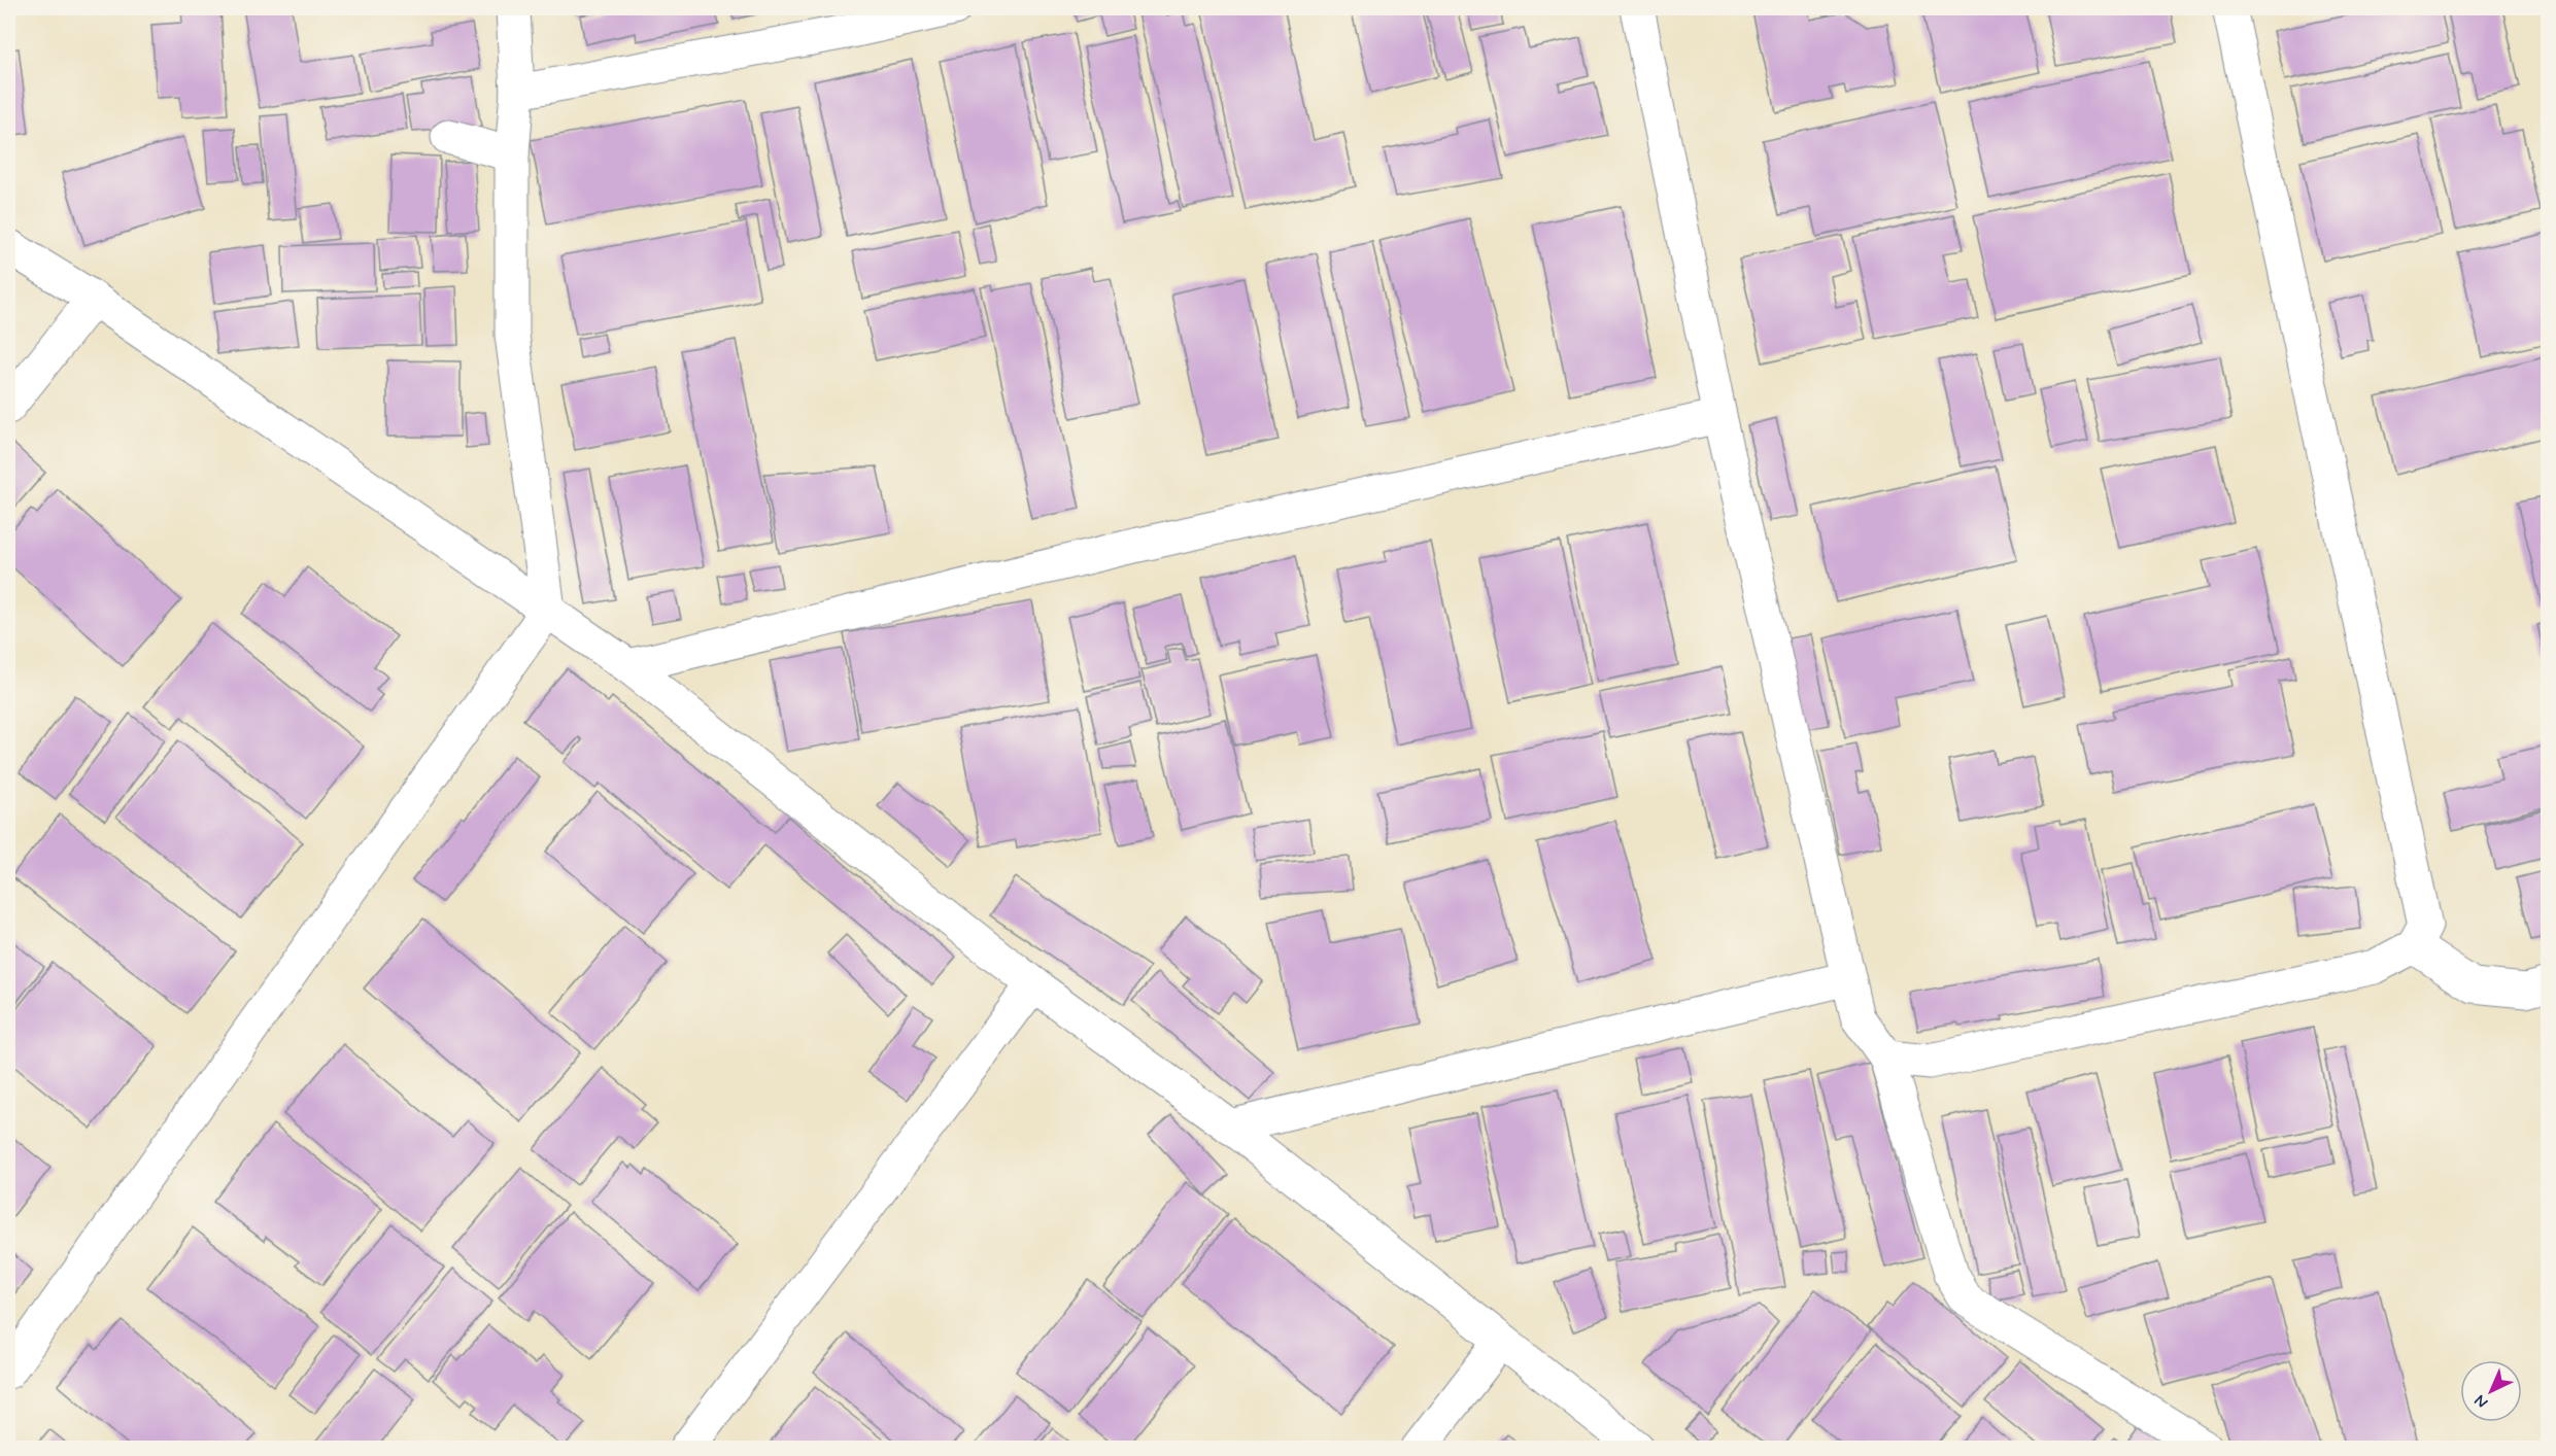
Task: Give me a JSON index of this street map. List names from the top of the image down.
{
  "north": "bottom left"
}
